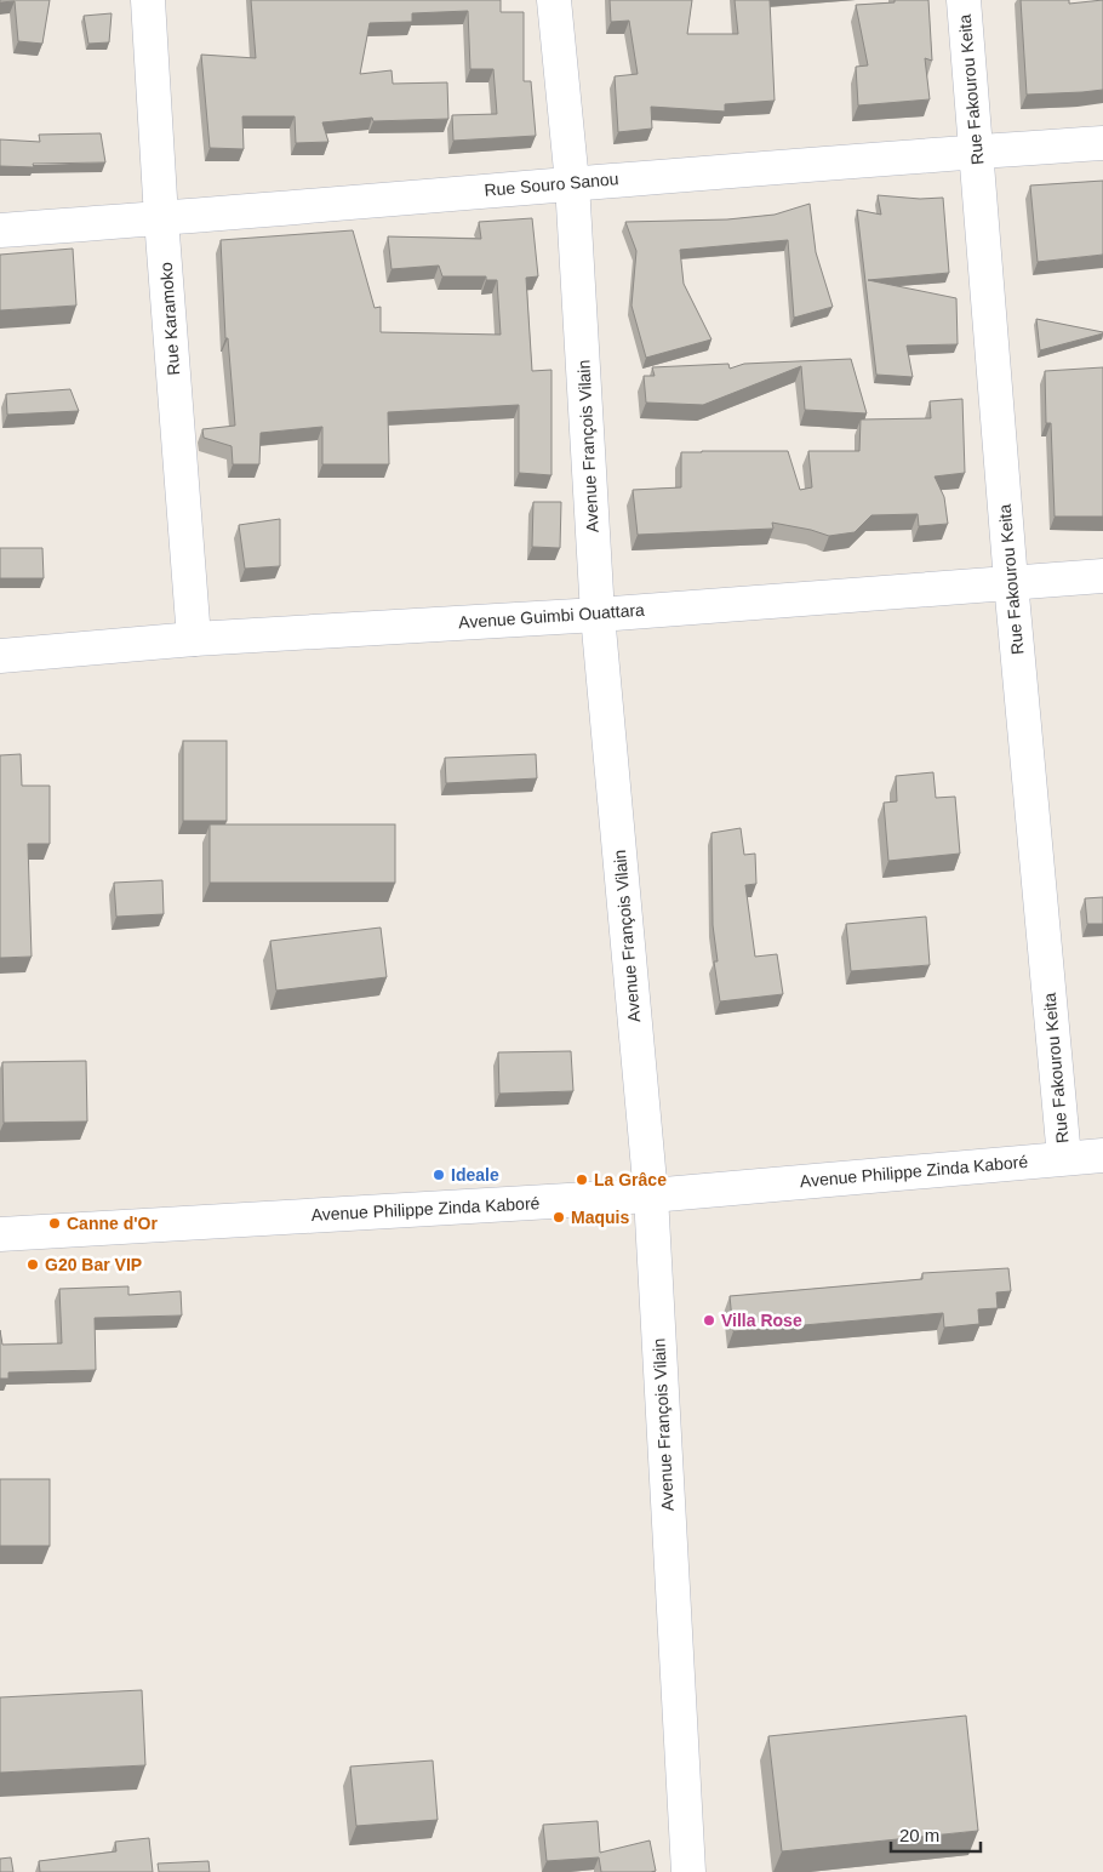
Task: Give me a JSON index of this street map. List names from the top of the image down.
{
  "streets": {
    "street": [
      "Rue Fakourou Keita",
      "Rue Souro Sanou",
      "Rue Karamoko",
      "Avenue François Vilain",
      "Avenue Guimbi Ouattara",
      "Avenue Philippe Zinda Kaboré"
    ]
  },
  "crossings": [
    ["Rue Fakourou Keita", "Rue Souro Sanou"],
    ["Rue Fakourou Keita", "Avenue Guimbi Ouattara"],
    ["Rue Fakourou Keita", "Avenue Philippe Zinda Kaboré"],
    ["Rue Souro Sanou", "Rue Karamoko"],
    ["Rue Souro Sanou", "Avenue François Vilain"],
    ["Rue Karamoko", "Avenue Guimbi Ouattara"],
    ["Avenue François Vilain", "Avenue Guimbi Ouattara"],
    ["Avenue François Vilain", "Avenue Philippe Zinda Kaboré"]
  ],
  "places": [
    "Ideale",
    "La Grâce",
    "Maquis",
    "Canne d'Or",
    "G20 Bar VIP",
    "Villa Rose"
  ],
  "scale_bar": "20 m"
}
